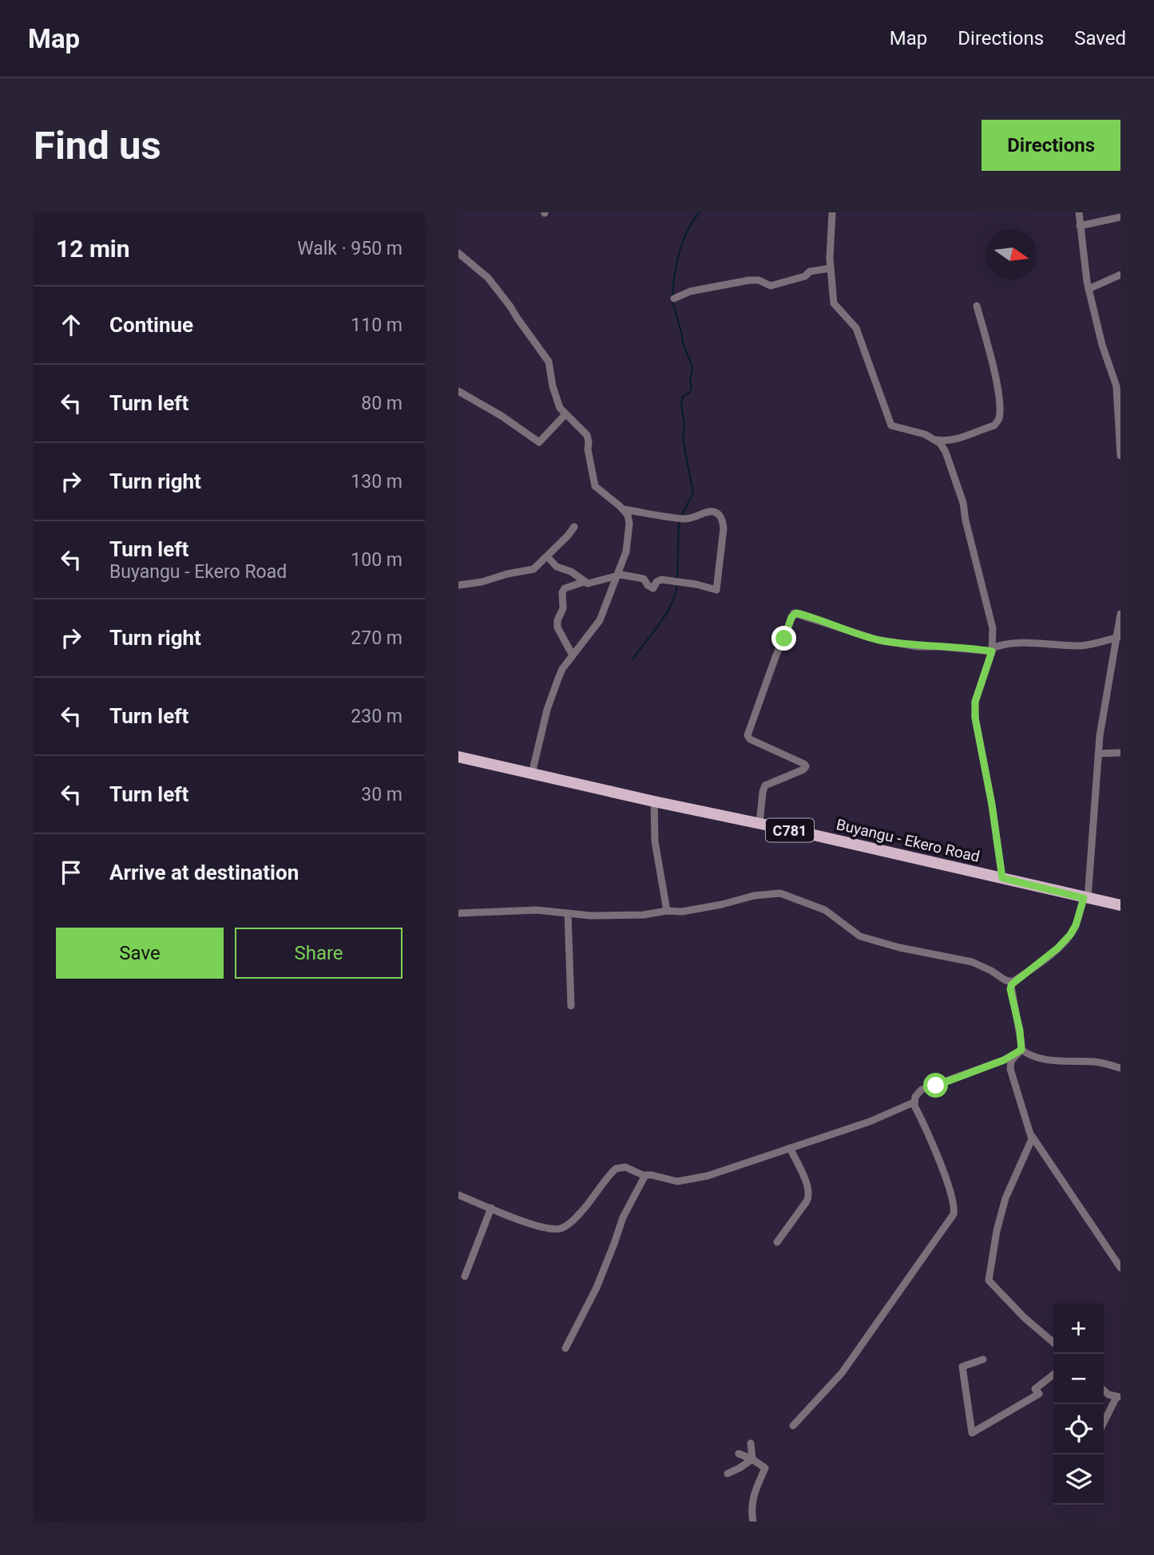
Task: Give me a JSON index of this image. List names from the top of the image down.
{
  "streets": {
    "main road": ["C781", "Buyangu - Ekero Road"]
  },
  "north": "right",
  "page": {
    "header": "Map",
    "nav": ["Map", "Directions", "Saved"],
    "buttons": [
      "Directions",
      ["Save", "Share"]
    ],
    "title": "Find us",
    "heading": ["12 min", "Walk · 950 m"],
    "list": [
      ["Continue", "110 m"],
      ["Turn left", "80 m"],
      ["Turn right", "130 m"],
      ["Turn left", "Buyangu - Ekero Road", "100 m"],
      ["Turn right", "270 m"],
      ["Turn left", "230 m"],
      ["Turn left", "30 m"],
      "Arrive at destination"
    ],
    "map_buttons": ["+", "−"]
  }
}
